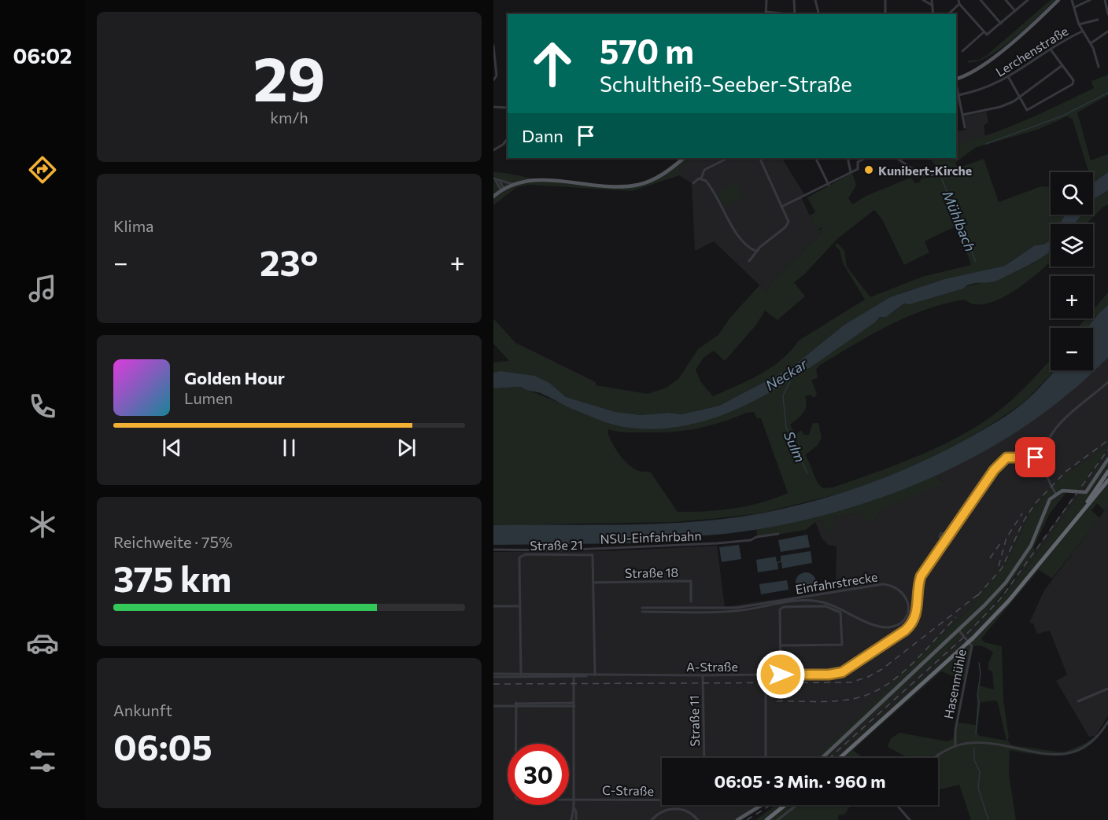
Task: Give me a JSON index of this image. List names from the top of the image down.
{
  "streets": {
    "street": [
      "Lerchenstraße",
      "NSU-Einfahrbahn",
      "Straße 21",
      "Straße 18",
      "Einfahrstrecke",
      "A-Straße",
      "Hasenmühle",
      "Straße 11",
      "C-Straße"
    ]
  },
  "crossings": [
    ["Straße 21", "Straße 18"],
    ["Straße 21", "A-Straße"],
    ["A-Straße", "Straße 11"]
  ],
  "water": ["Mühlbach", "Neckar", "Sulm"],
  "places": ["Kunibert-Kirche"],
  "page": {
    "tabs": "06:02",
    "tile": [
      ["29", "km/h"],
      "Klima",
      ["Reichweite · 75%", "375 km"],
      ["Ankunft", "06:05"]
    ],
    "turn": ["570 m", "Schultheiß-Seeber-Straße"],
    "then": "Dann",
    "map_buttons": ["+", "−"],
    "heat": ["−", "23°", "+"],
    "song": ["Golden Hour", "Lumen"],
    "limit": "30",
    "trip": "06:05 · 3 Min. · 960 m"
  }
}
